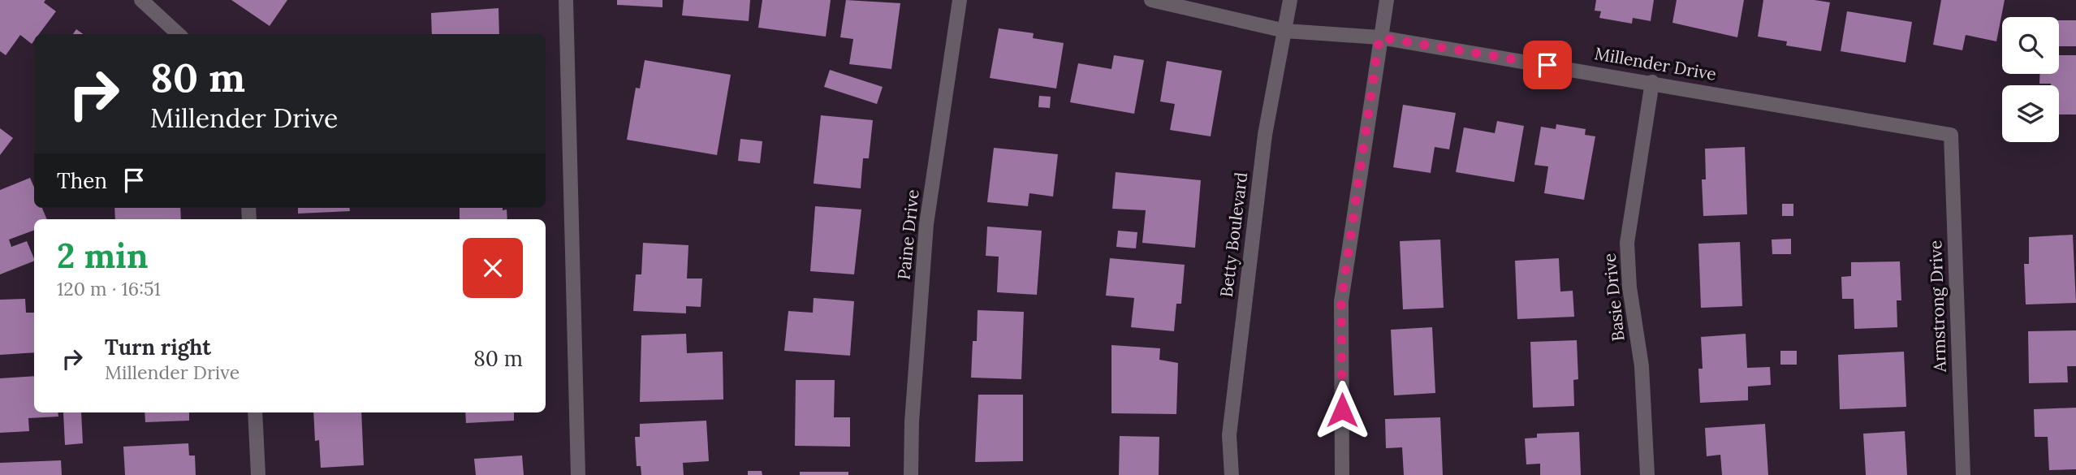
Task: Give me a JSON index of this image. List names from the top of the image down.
{
  "streets": {
    "street": [
      "Millender Drive",
      "Paine Drive",
      "Betty Boulevard",
      "Basie Drive",
      "Armstrong Drive"
    ]
  },
  "crossings": [
    ["Millender Drive", "Betty Boulevard"],
    ["Millender Drive", "Basie Drive"],
    ["Millender Drive", "Armstrong Drive"]
  ],
  "page": {
    "turn": ["80 m", "Millender Drive"],
    "then": "Then",
    "heading": ["2 min", "120 m · 16:51"],
    "list": [
      {
        "name": "Turn right",
        "note": "Millender Drive",
        "value": "80 m"
      }
    ]
  }
}
